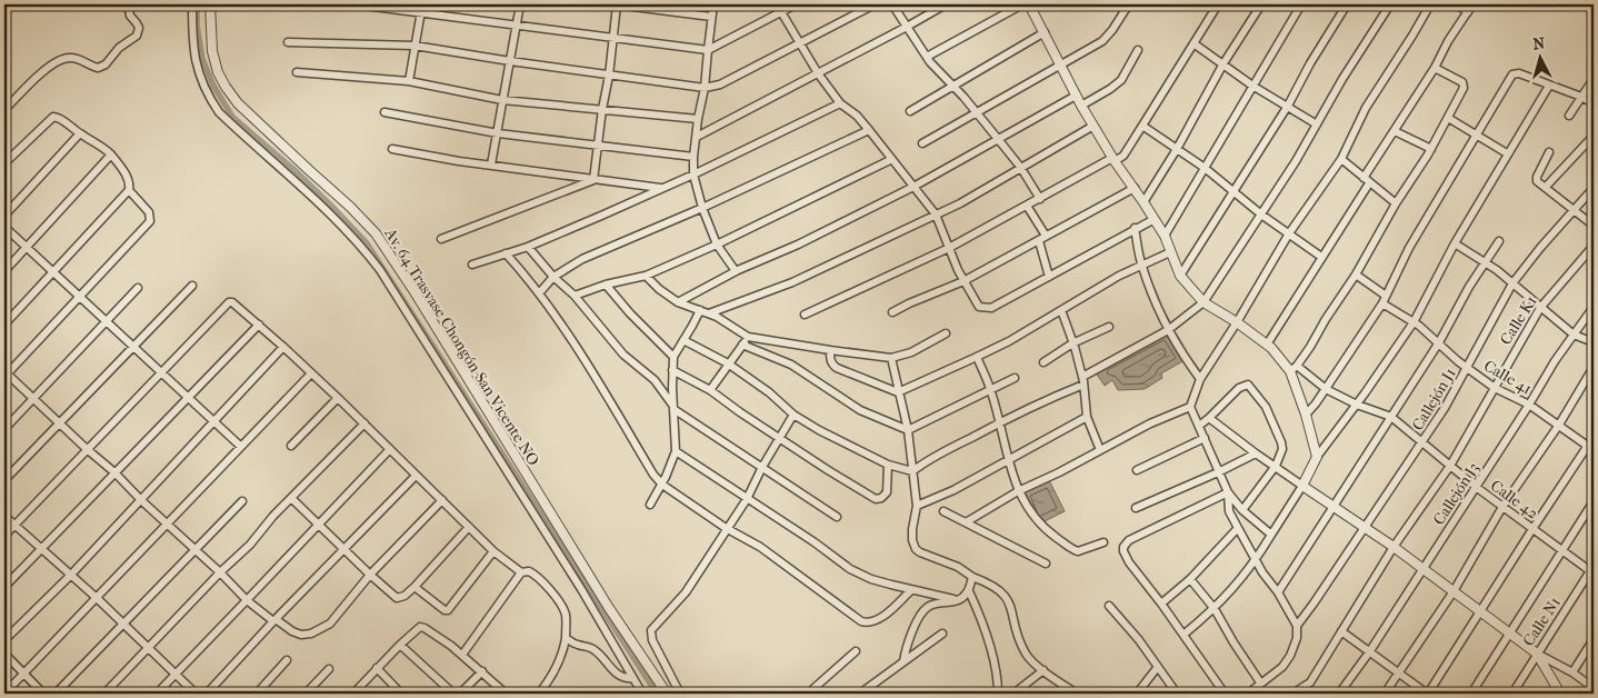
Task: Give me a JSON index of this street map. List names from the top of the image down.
{
  "streets": {
    "street": [
      "Calle K1",
      "Av. 64 Trasvase Chongón-San Vicente NO",
      "Calle 41",
      "Callejón J1",
      "Callejón J3",
      "Calle 42",
      "Calle N1"
    ]
  },
  "crossings": [
    ["Calle K1", "Calle 41"],
    ["Calle K1", "Calle 42"],
    ["Calle 41", "Callejón J1"],
    ["Calle 41", "Callejón J3"],
    ["Callejón J1", "Calle 42"],
    ["Callejón J3", "Calle 42"],
    ["Calle 42", "Calle N1"]
  ],
  "north": "top"
}
